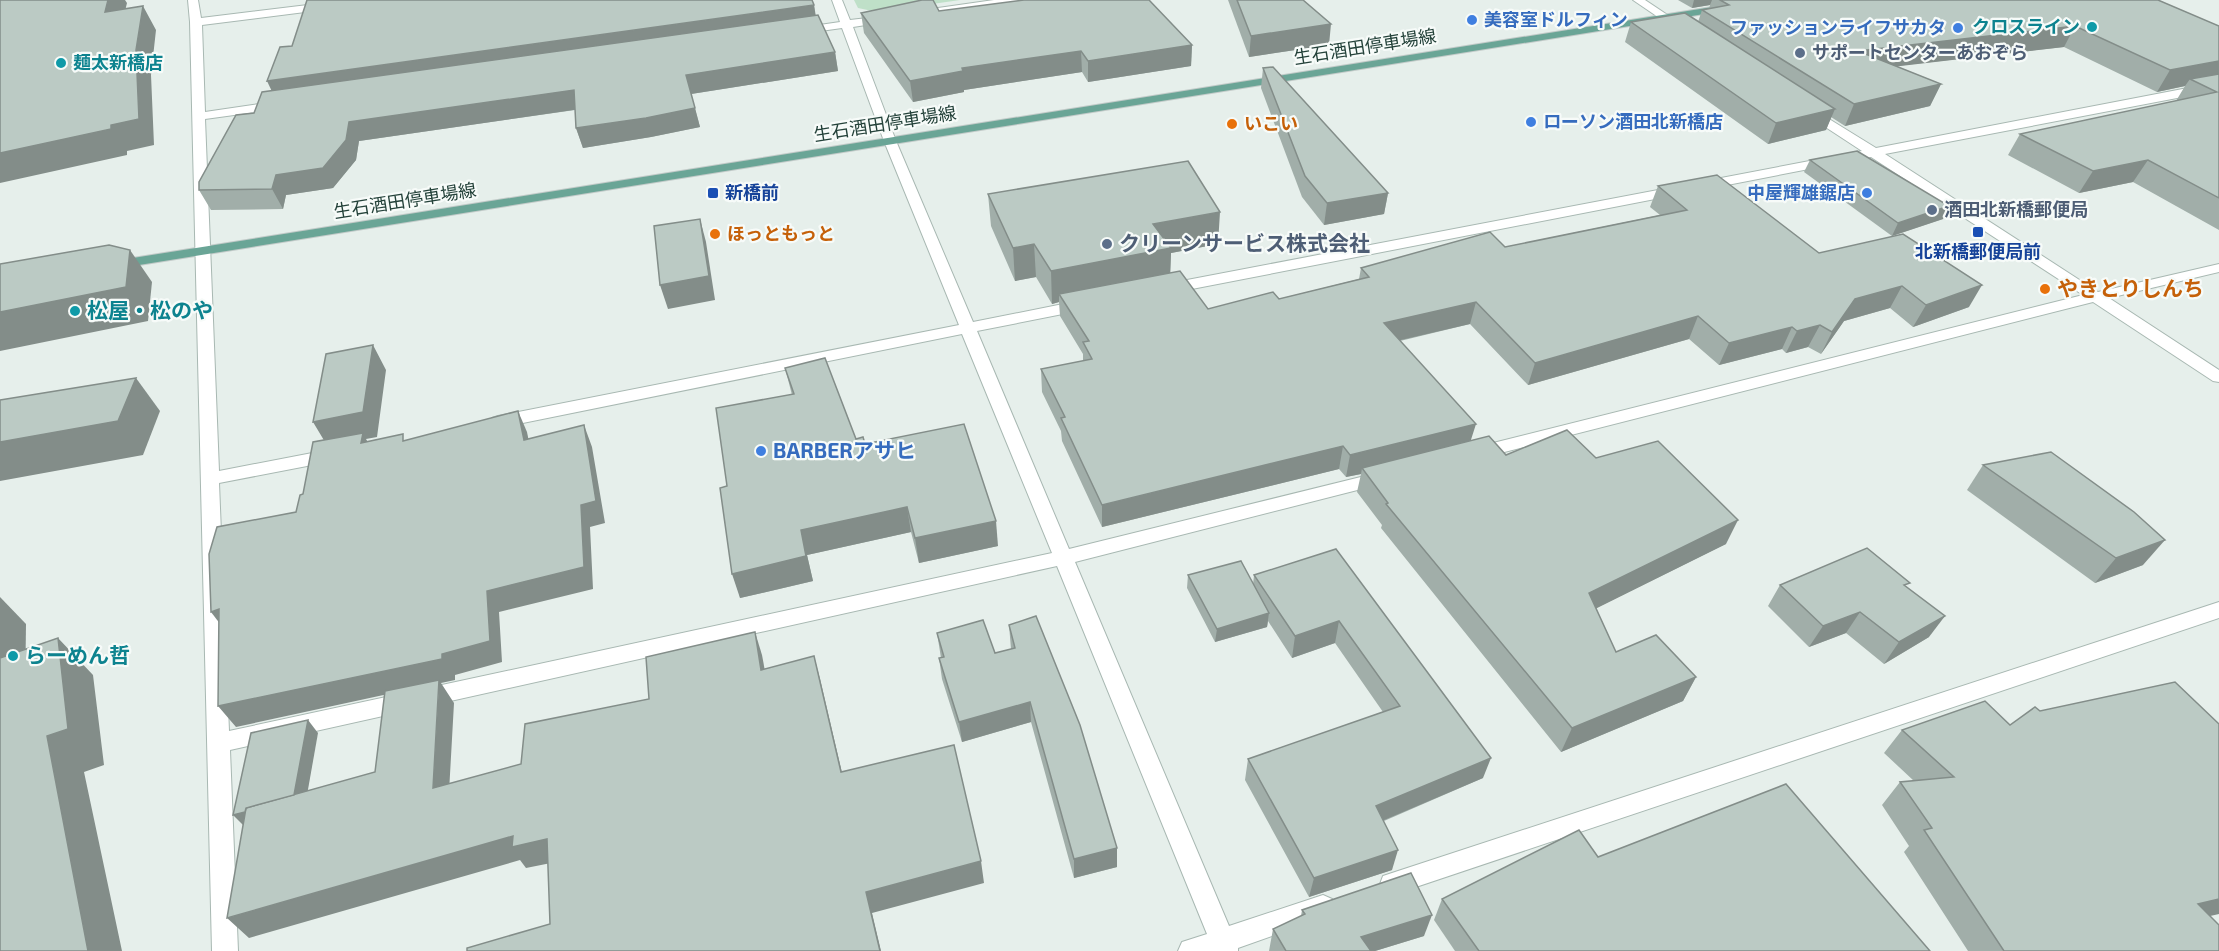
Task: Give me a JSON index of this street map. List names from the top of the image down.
{
  "streets": {
    "main road": ["生石酒田停車場線"]
  },
  "places": {
    "other": [
      "美容室ドルフィン",
      "クロスライン",
      "ファッションライフサカタ",
      "サポートセンターあおぞら",
      "麺太新橋店",
      "ローソン酒田北新橋店",
      "いこい",
      "中屋輝雄鋸店",
      "酒田北新橋郵便局",
      "ほっともっと",
      "クリーンサービス株式会社",
      "やきとりしんち",
      "松屋・松のや",
      "BARBERアサヒ",
      "らーめん哲"
    ],
    "transit": ["新橋前", "北新橋郵便局前"]
  }
}
